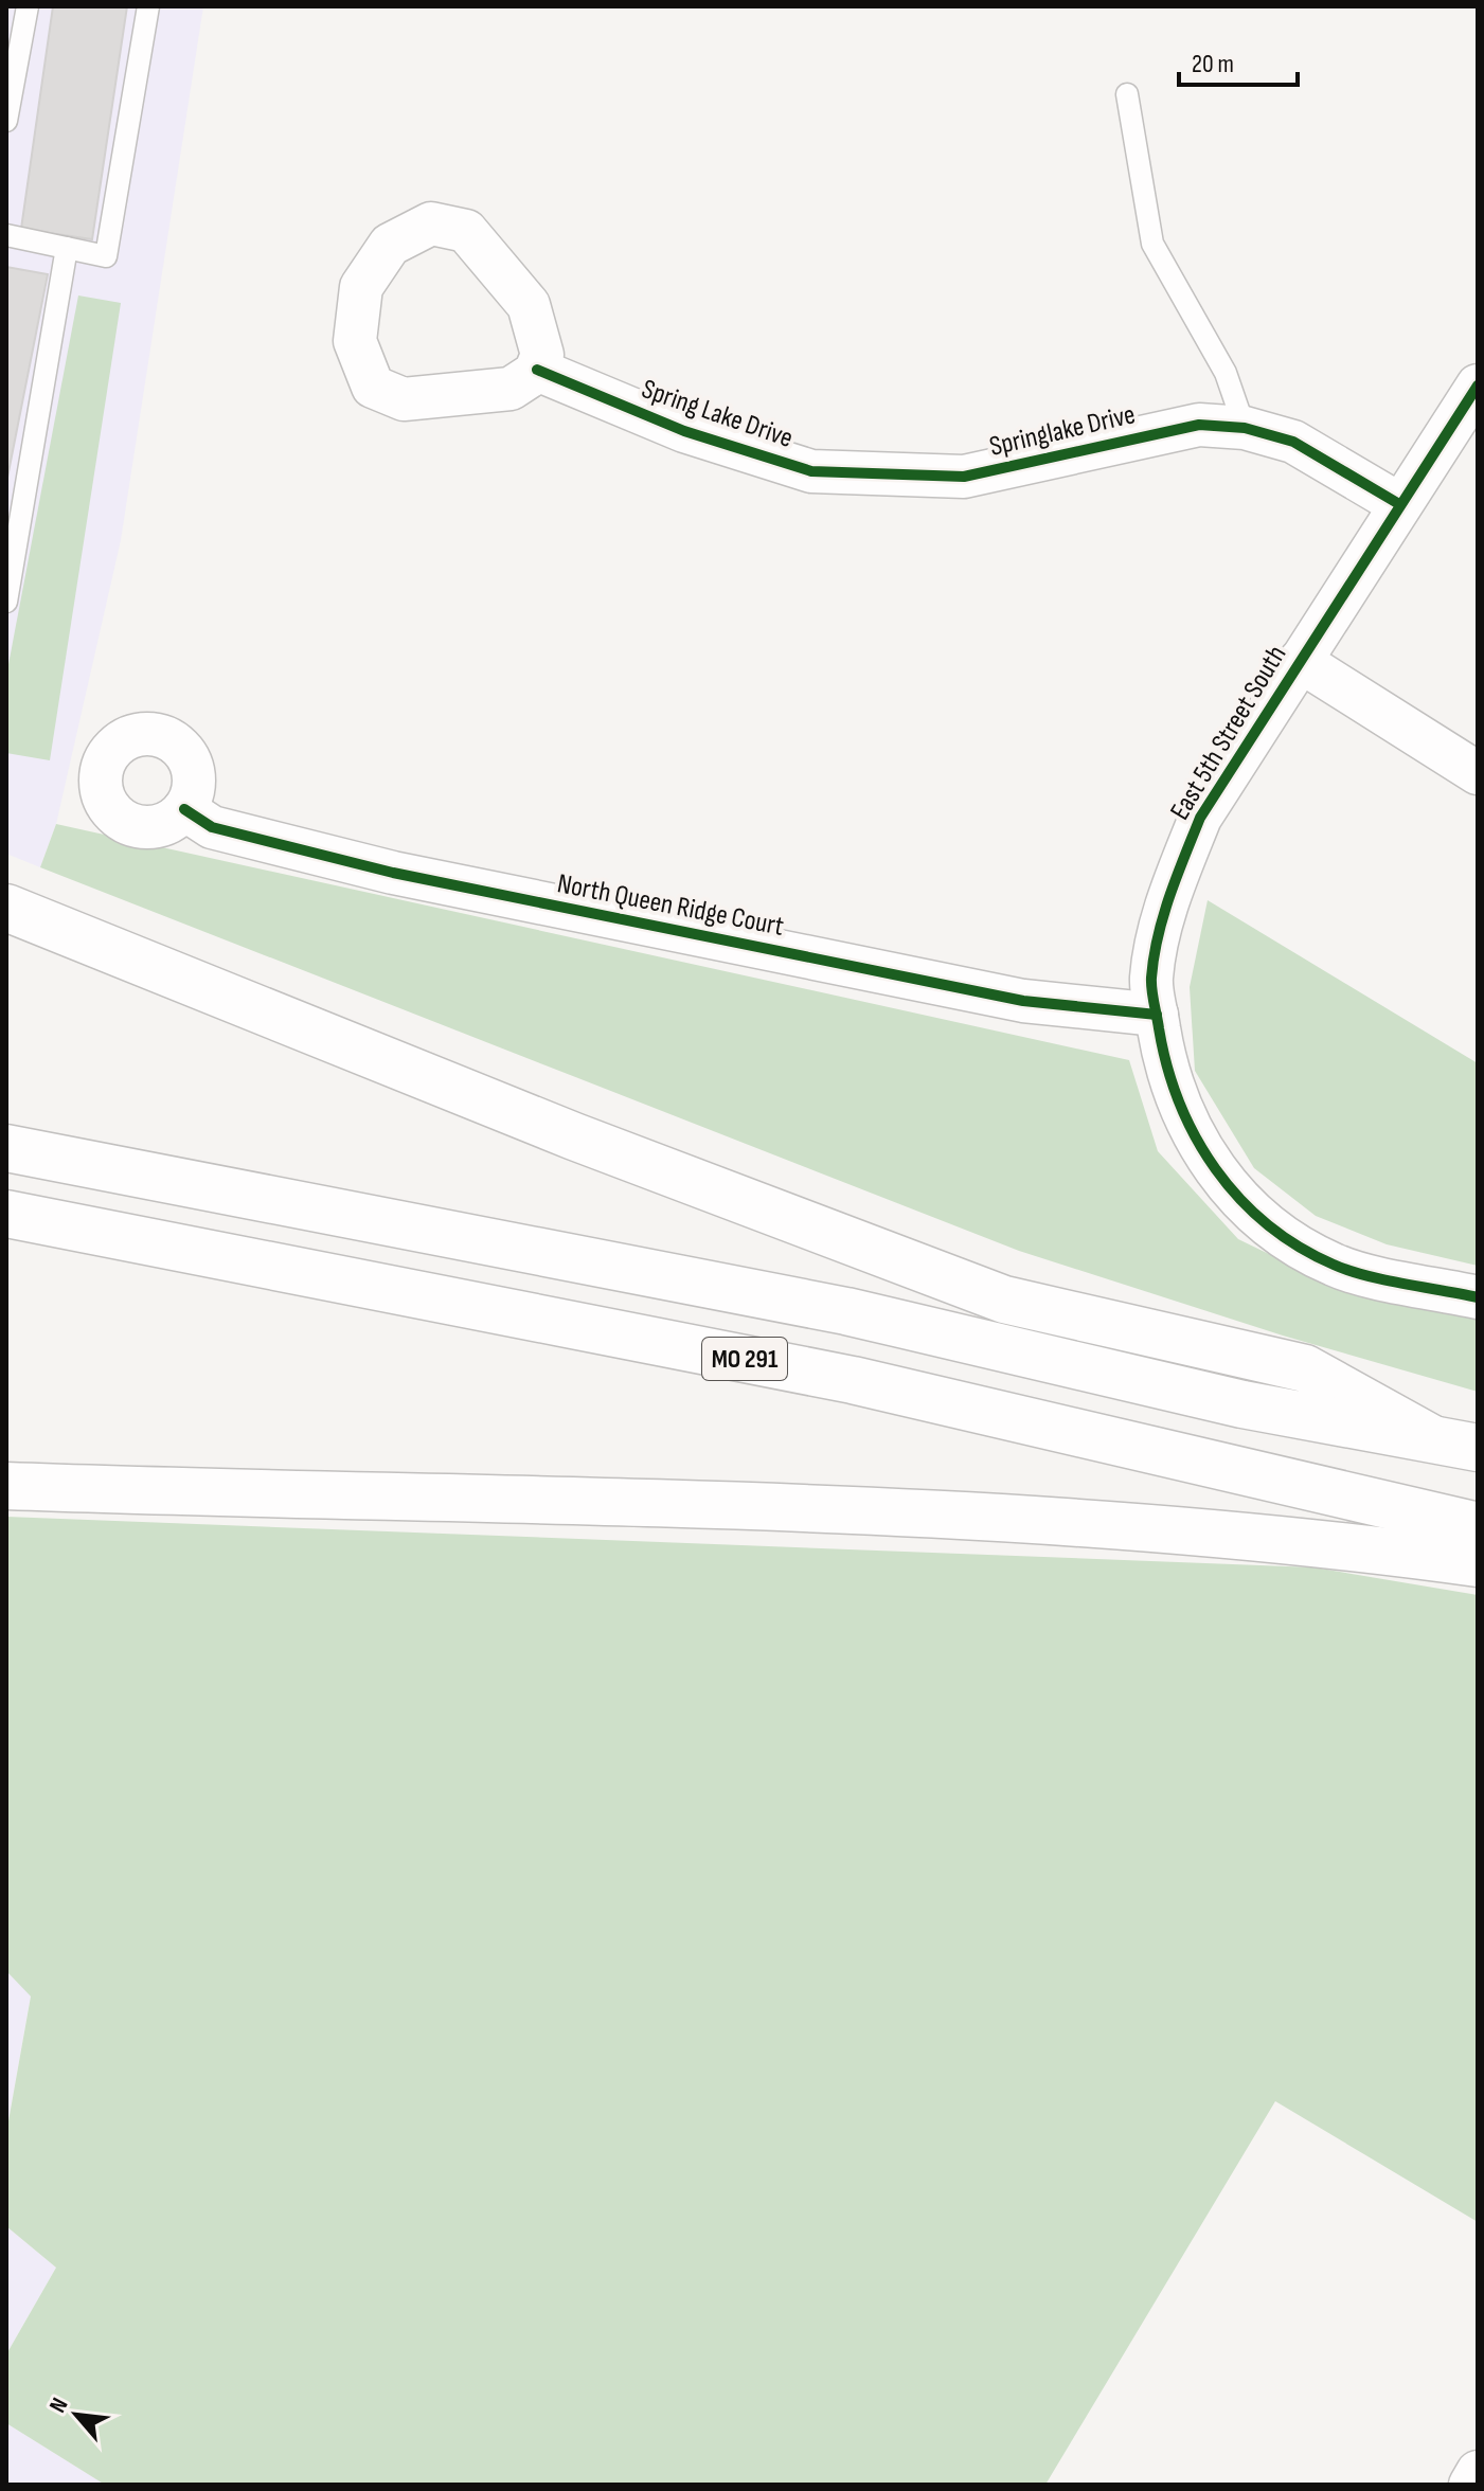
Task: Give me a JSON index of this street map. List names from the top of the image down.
{
  "streets": {
    "highway": ["MO 291"],
    "street": [
      "Spring Lake Drive",
      "Springlake Drive",
      "East 5th Street South",
      "North Queen Ridge Court"
    ]
  },
  "crossings": [
    ["Spring Lake Drive", "Springlake Drive"],
    ["East 5th Street South", "North Queen Ridge Court"]
  ],
  "scale_bar": "20 m",
  "north": "top left"
}
